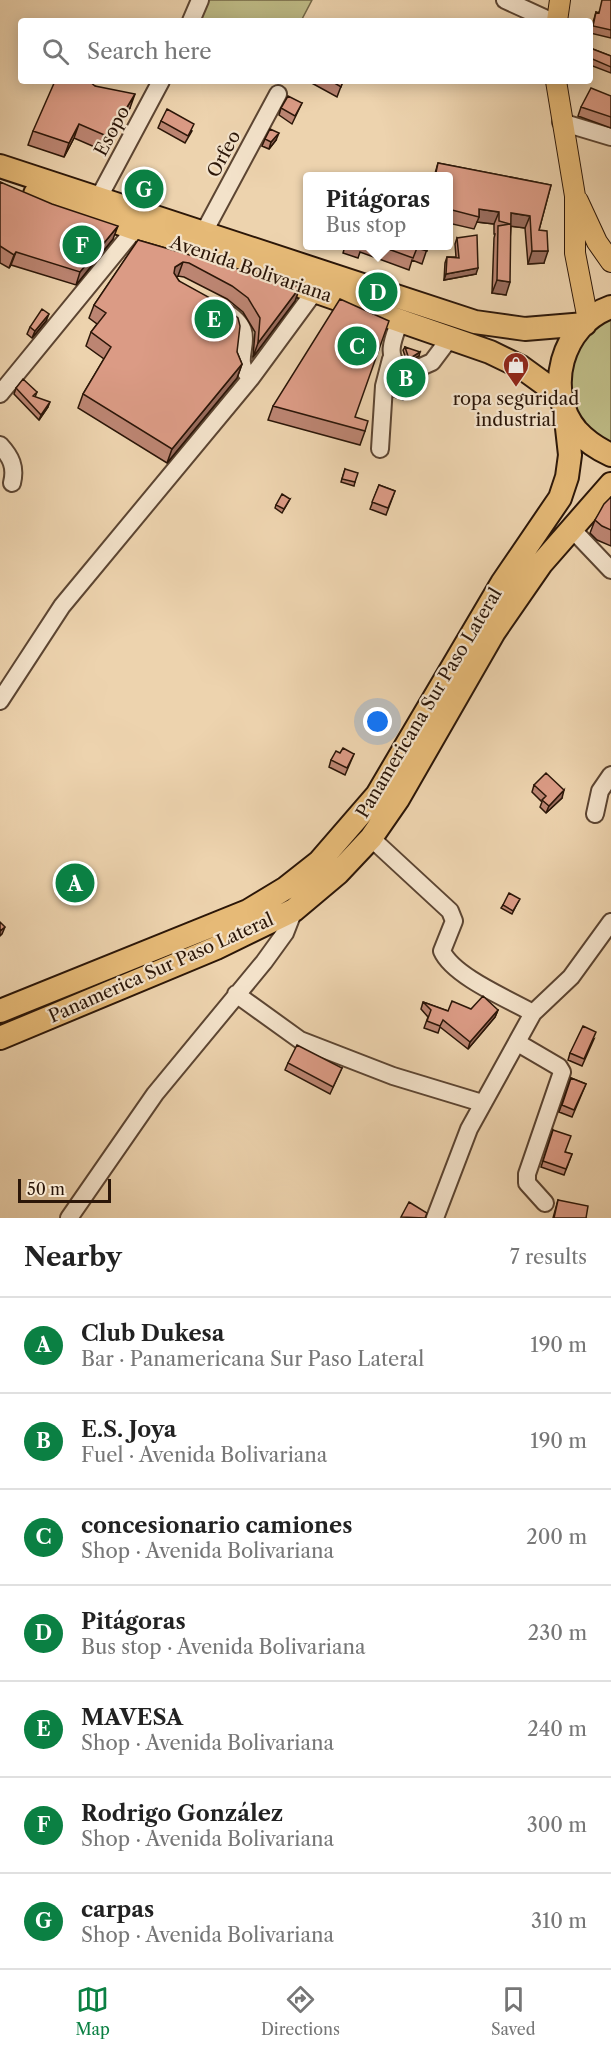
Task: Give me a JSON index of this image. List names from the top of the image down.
{
  "streets": {
    "highway": ["Avenida Bolivariana", "Panamericana Sur Paso Lateral", "Panamerica Sur Paso Lateral"],
    "street": ["Esopo", "Orfeo"]
  },
  "crossings": [
    ["Esopo", "Avenida Bolivariana"],
    ["Orfeo", "Avenida Bolivariana"],
    ["Avenida Bolivariana", "Panamericana Sur Paso Lateral"]
  ],
  "places": {
    "shop": ["ropa seguridad industrial"]
  },
  "scale_bar": "50 m",
  "page": {
    "search": "Search here",
    "pins": [
      "G",
      "F",
      "D",
      "E",
      "C",
      "B",
      "A"
    ],
    "popup": ["Pitágoras", "Bus stop"],
    "scale": "50 m",
    "heading": ["Nearby", "7 results"],
    "list": [
      {
        "mark": "A",
        "name": "Club Dukesa",
        "note": "Bar · Panamericana Sur Paso Lateral",
        "value": "190 m"
      },
      {
        "mark": "B",
        "name": "E.S. Joya",
        "note": "Fuel · Avenida Bolivariana",
        "value": "190 m"
      },
      {
        "mark": "C",
        "name": "concesionario camiones",
        "note": "Shop · Avenida Bolivariana",
        "value": "200 m"
      },
      {
        "mark": "D",
        "name": "Pitágoras",
        "note": "Bus stop · Avenida Bolivariana",
        "value": "230 m"
      },
      {
        "mark": "E",
        "name": "MAVESA",
        "note": "Shop · Avenida Bolivariana",
        "value": "240 m"
      },
      {
        "mark": "F",
        "name": "Rodrigo González",
        "note": "Shop · Avenida Bolivariana",
        "value": "300 m"
      },
      {
        "mark": "G",
        "name": "carpas",
        "note": "Shop · Avenida Bolivariana",
        "value": "310 m"
      }
    ],
    "nav": ["Map", "Directions", "Saved"]
  }
}
